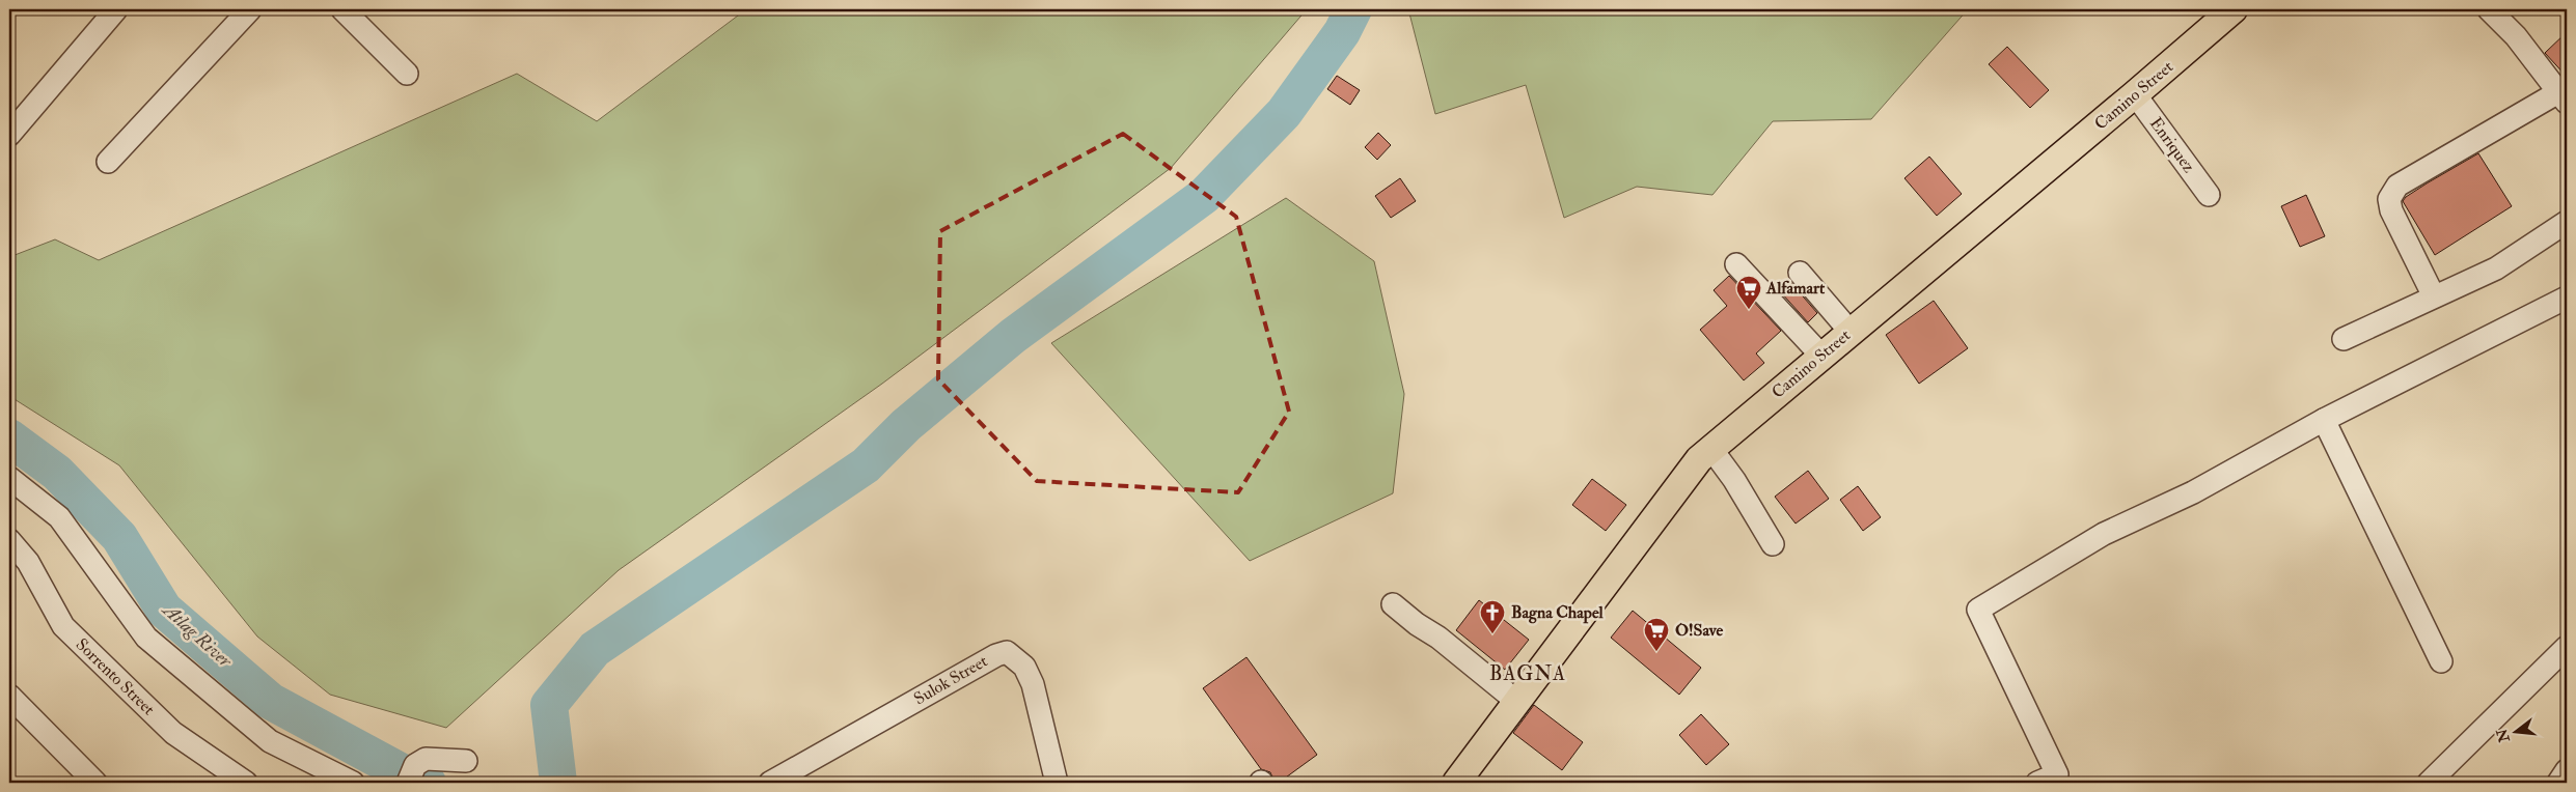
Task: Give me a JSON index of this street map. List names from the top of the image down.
{
  "streets": {
    "main road": ["Camino Street"],
    "street": ["Enriquez", "Sorrento Street", "Sulok Street"]
  },
  "crossings": [
    ["Camino Street", "Enriquez"]
  ],
  "districts": ["BAGNA"],
  "water": ["Atlag River"],
  "places": {
    "supermarket": ["Alfamart", "O!Save"],
    "church": ["Bagna Chapel"]
  },
  "north": "left"
}
